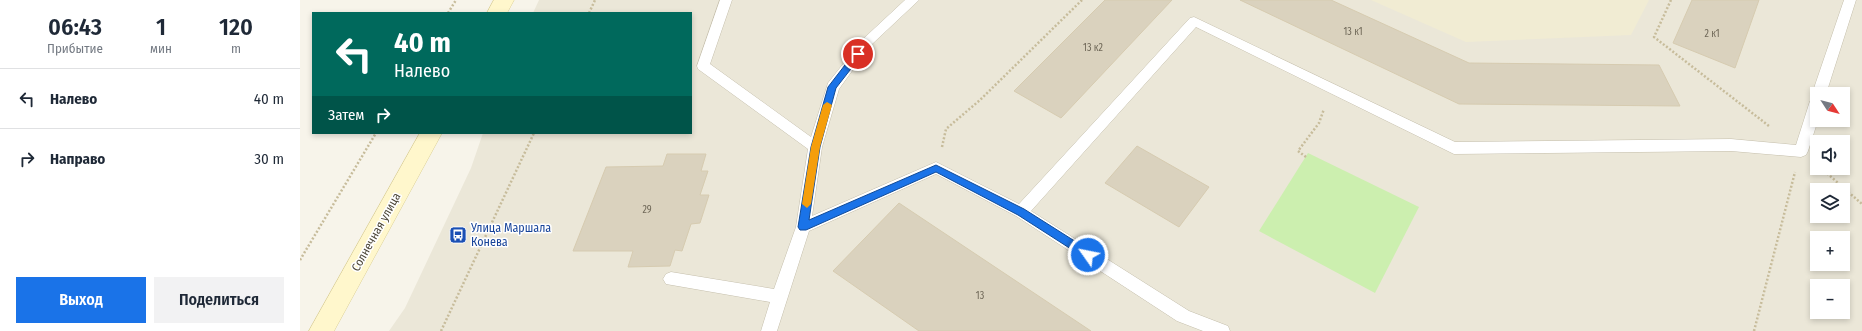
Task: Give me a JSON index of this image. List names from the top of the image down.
{
  "streets": {
    "main road": ["Солнечная улица"]
  },
  "places": {
    "bus stop": ["Улица Маршала Конева"]
  },
  "house_numbers": [
    "13 к1",
    "2 к1",
    "13 к2",
    "29",
    "13"
  ],
  "north": "bottom right",
  "page": {
    "eta": [
      "06:43",
      "Прибытие",
      "1",
      "мин",
      "120",
      "m"
    ],
    "turn": ["40 m", "Налево"],
    "list": [
      {
        "name": "Налево",
        "value": "40 m"
      },
      {
        "name": "Направо",
        "value": "30 m"
      }
    ],
    "map_buttons": ["+", "−"],
    "then": "Затем",
    "buttons": ["Выход", "Поделиться"]
  }
}
